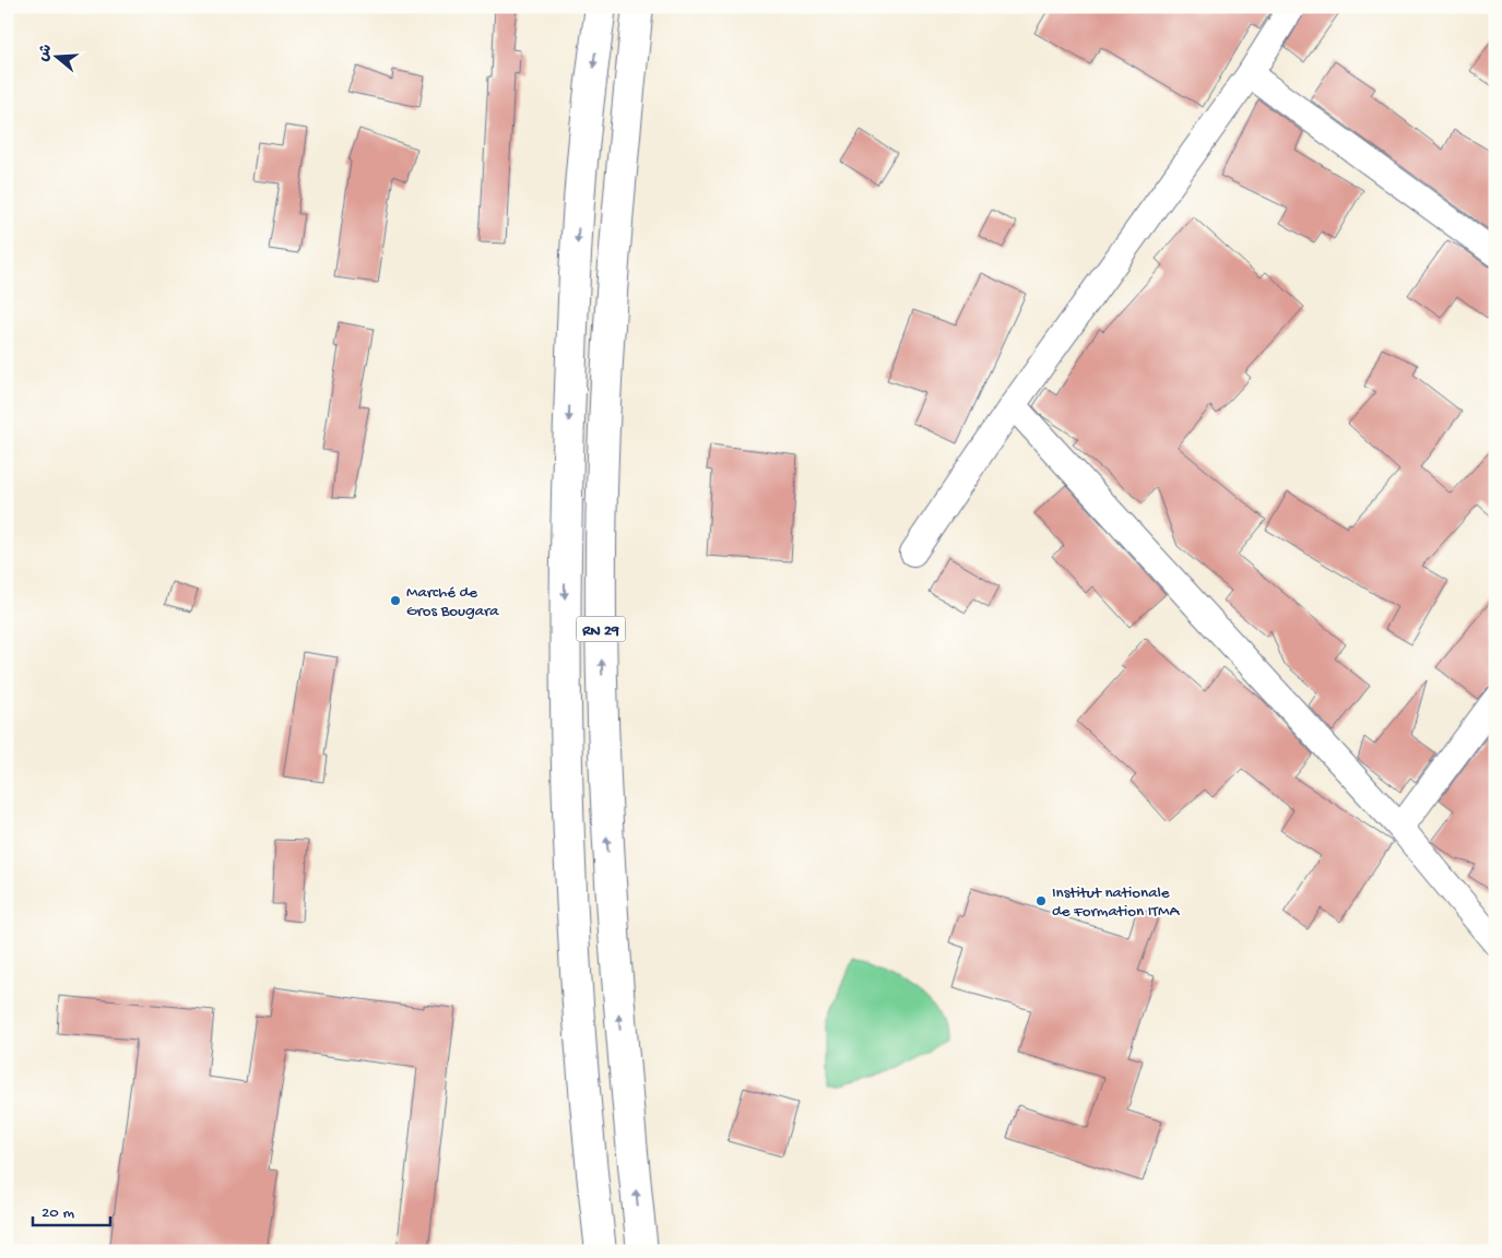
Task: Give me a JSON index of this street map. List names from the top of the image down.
{
  "streets": {
    "highway": ["RN 29"]
  },
  "places": ["Marché de Gros Bougara", "Institut nationale de Formation ITMA"],
  "scale_bar": "20 m",
  "north": "left"
}
